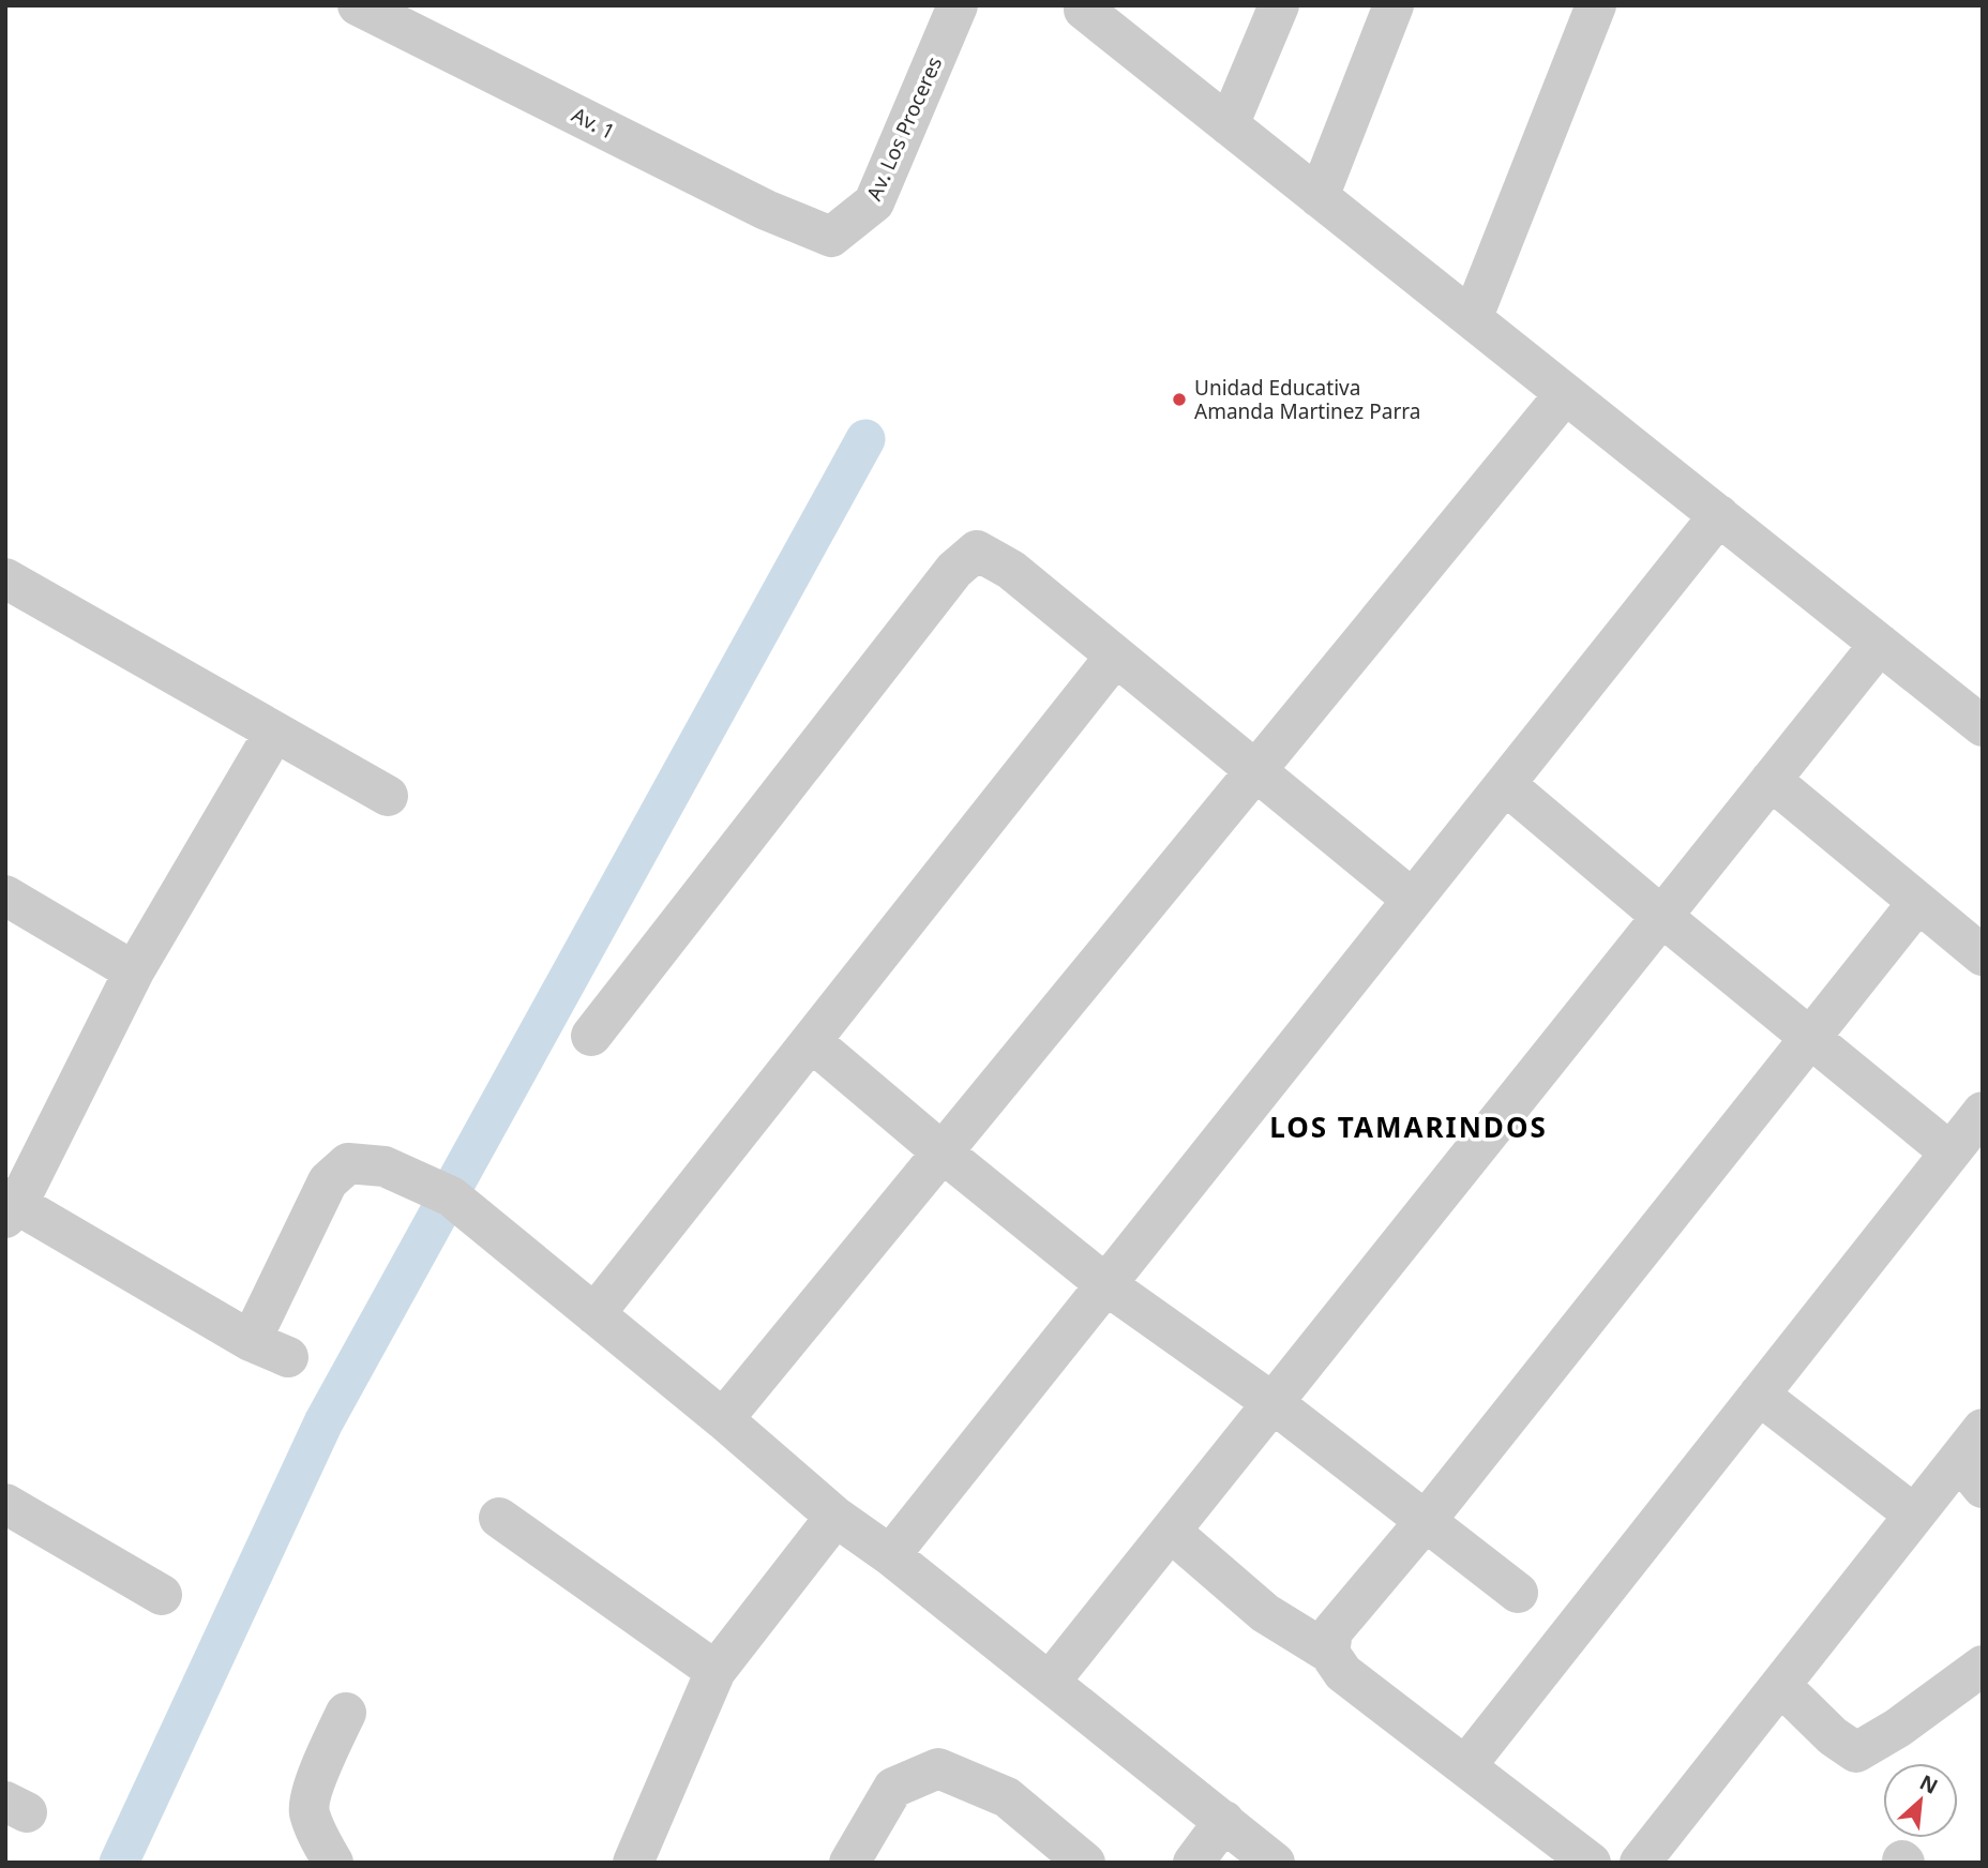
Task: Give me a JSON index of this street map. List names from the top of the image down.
{
  "streets": {
    "street": ["Av. 1", "Av. Los Proceres"]
  },
  "crossings": [
    ["Av. 1", "Av. Los Proceres"]
  ],
  "districts": ["LOS TAMARINDOS"],
  "places": ["Unidad Educativa Amanda Martinez Parra"],
  "north": "top right"
}
